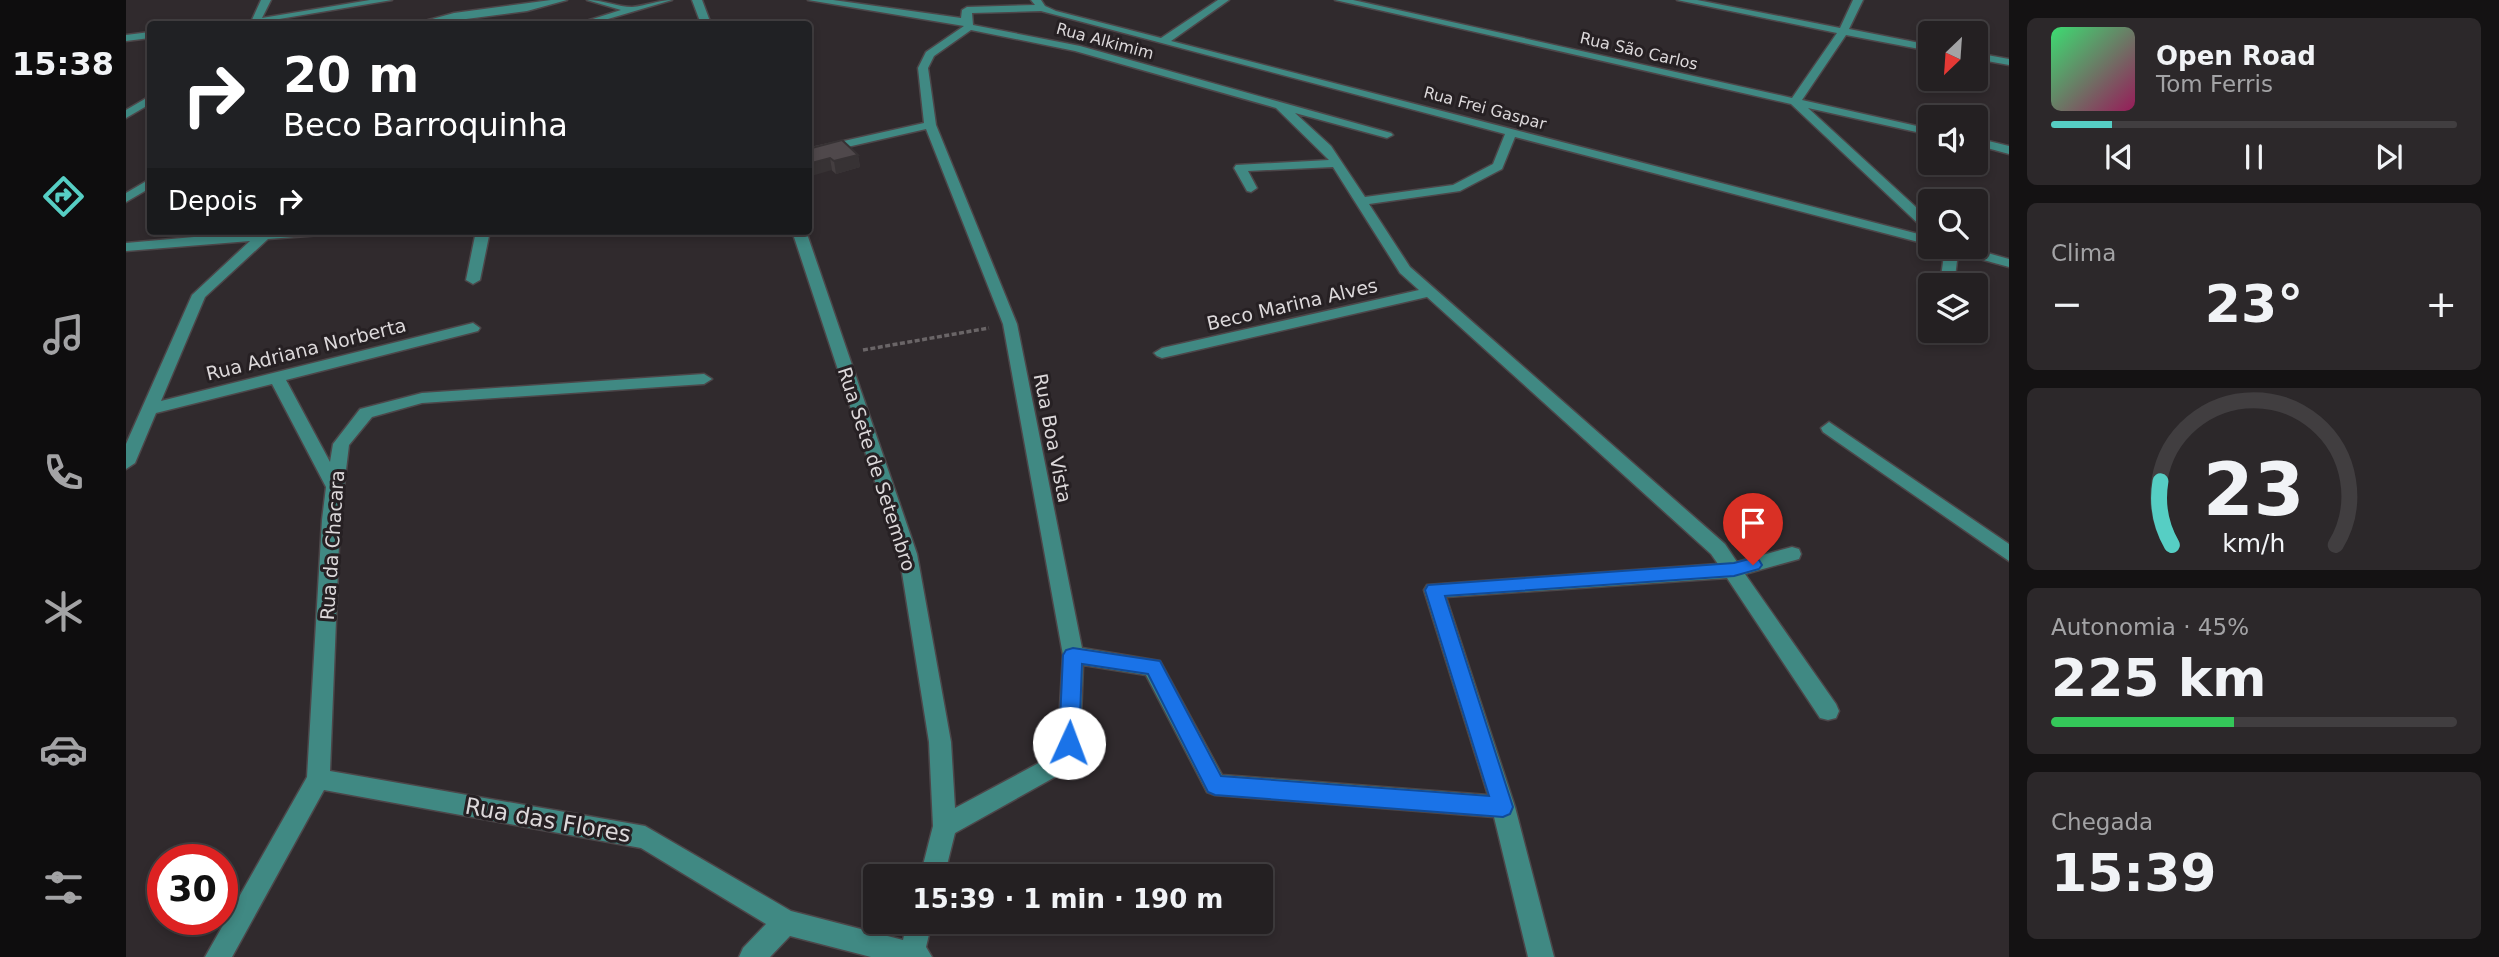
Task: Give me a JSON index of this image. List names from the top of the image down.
{
  "streets": {
    "street": [
      "Rua Alkimim",
      "Rua São Carlos",
      "Rua Frei Gaspar",
      "Beco Marina Alves",
      "Rua Adriana Norberta",
      "Rua Boa Vista",
      "Rua Sete de Setembro",
      "Rua da Chacara",
      "Rua das Flores"
    ]
  },
  "crossings": [
    ["Rua Alkimim", "Rua Frei Gaspar"],
    ["Rua Alkimim", "Rua Boa Vista"],
    ["Rua Frei Gaspar", "Rua Boa Vista"],
    ["Rua Boa Vista", "Rua Sete de Setembro"],
    ["Rua da Chacara", "Rua das Flores"]
  ],
  "north": "bottom left",
  "page": {
    "tabs": "15:38",
    "turn": ["20 m", "Beco Barroquinha"],
    "song": ["Open Road", "Tom Ferris"],
    "then": "Depois",
    "tile": [
      "Clima",
      ["Autonomia · 45%", "225 km"],
      ["Chegada", "15:39"]
    ],
    "heat": ["−", "23°", "+"],
    "limit": "30",
    "trip": "15:39 · 1 min · 190 m",
    "gauge": ["23", "km/h"]
  }
}
